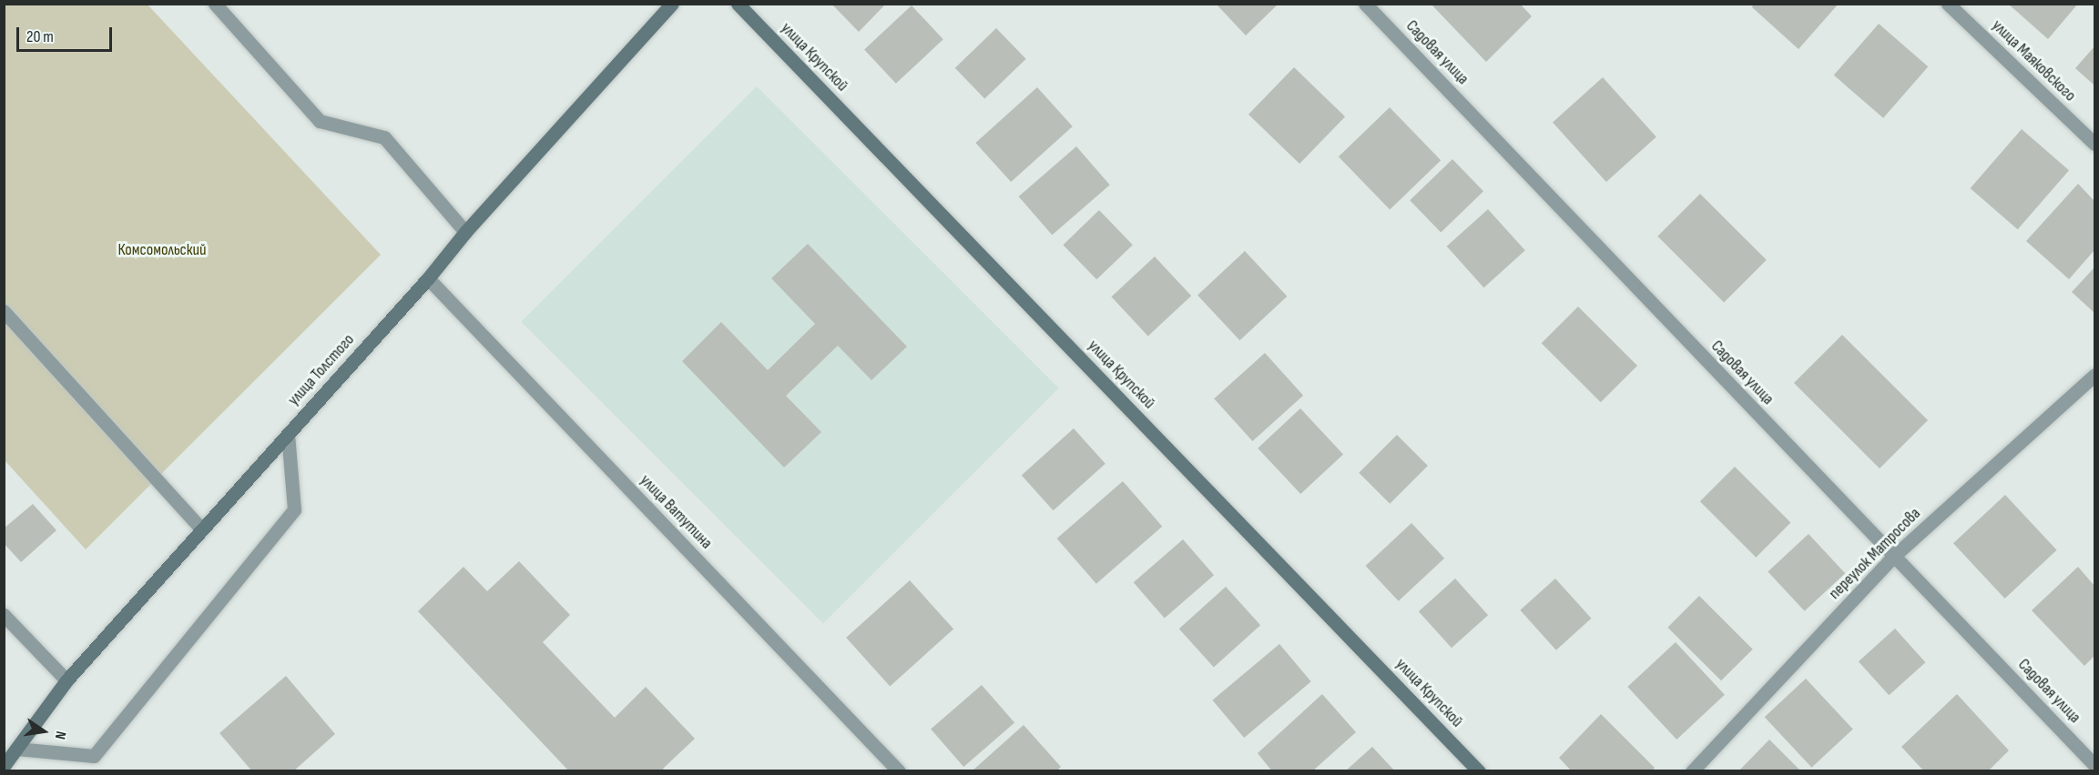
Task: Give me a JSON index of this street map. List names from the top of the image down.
{
  "streets": {
    "main road": ["улица Крупской", "улица Толстого"],
    "street": [
      "Садовая улица",
      "улица Маяковского",
      "улица Ватутина",
      "переулок Матросова"
    ]
  },
  "crossings": [
    ["Садовая улица", "переулок Матросова"],
    ["улица Толстого", "улица Ватутина"]
  ],
  "parks": ["Комсомольский"],
  "scale_bar": "20 m",
  "north": "right"
}
